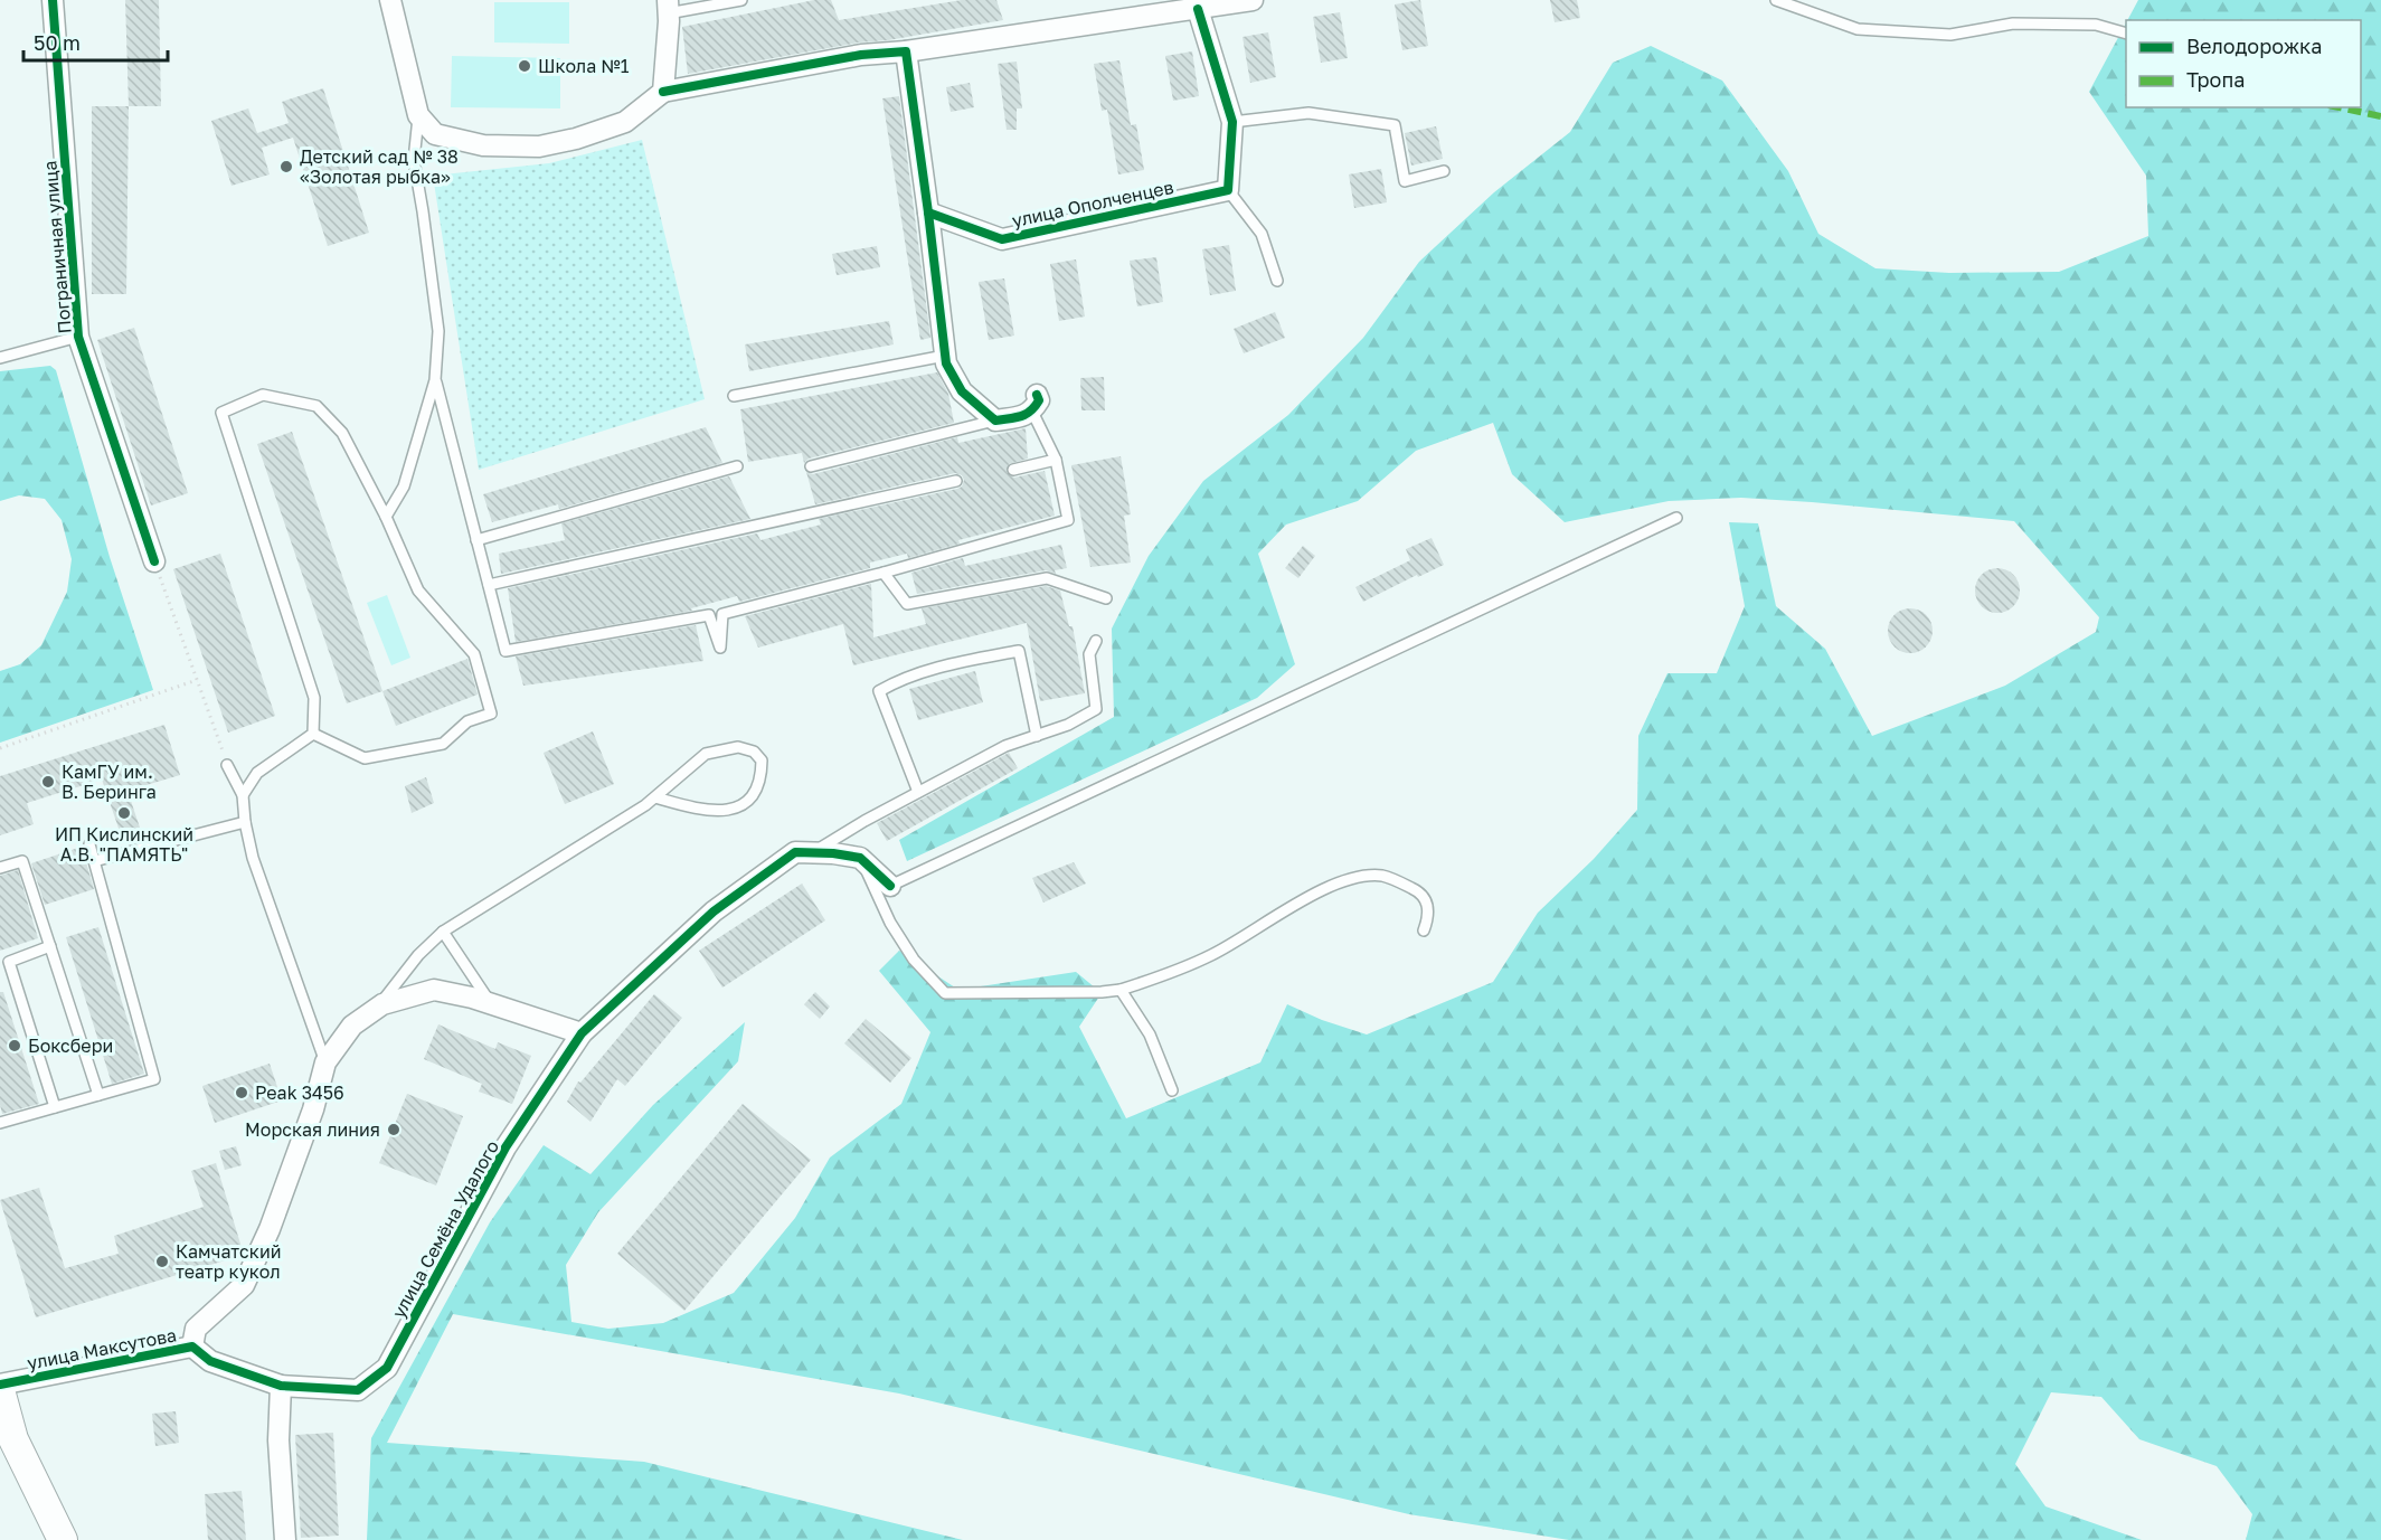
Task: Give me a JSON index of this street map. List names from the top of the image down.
{
  "streets": {
    "street": [
      "улица Ополченцев",
      "Пограничная улица",
      "улица Семёна Удалого",
      "улица Максутова"
    ]
  },
  "crossings": [
    ["улица Семёна Удалого", "улица Максутова"]
  ],
  "places": [
    "Школа №1",
    "Детский сад № 38 «Золотая рыбка»",
    "КамГУ им. В. Беринга",
    "ИП Кислинский А.В. \"ПАМЯТЬ\"",
    "Боксбери",
    "Peak 3456",
    "Морская линия",
    "Камчатский театр кукол"
  ],
  "legend": ["Велодорожка", "Тропа"],
  "scale_bar": "50 m"
}
